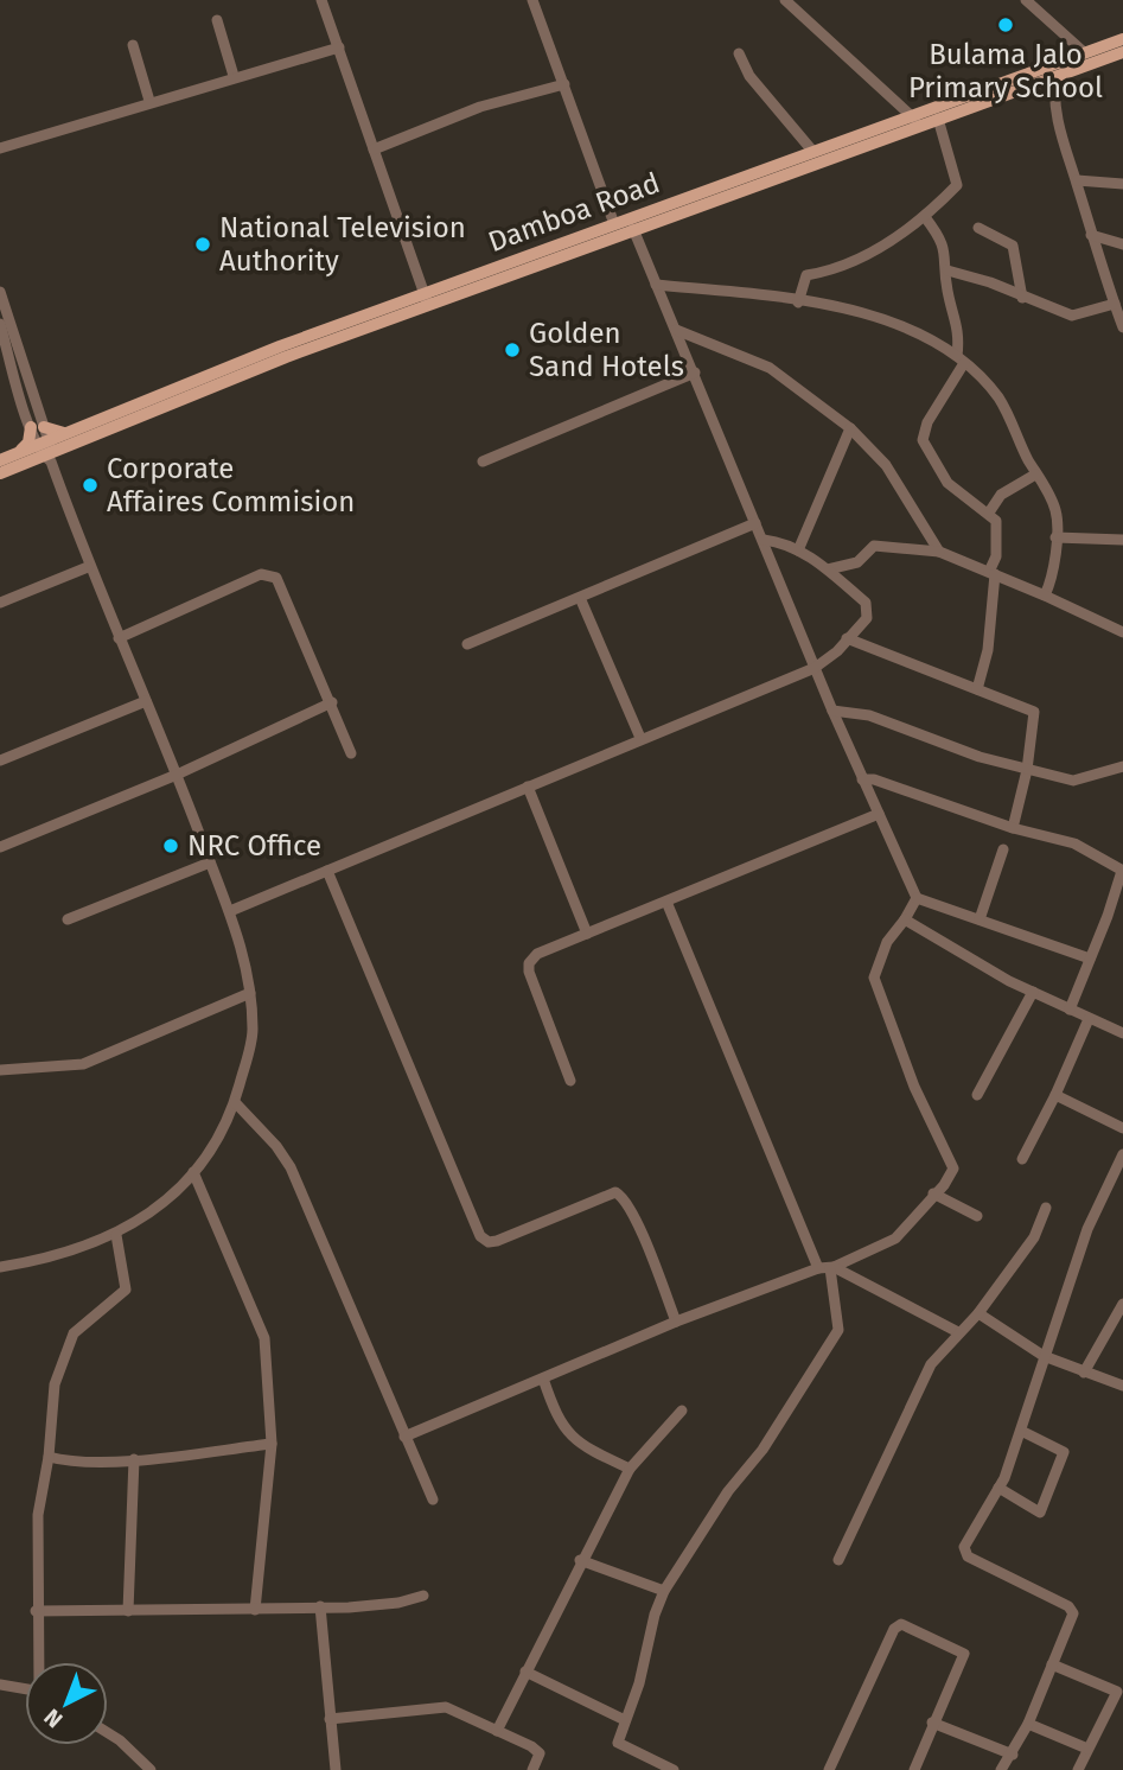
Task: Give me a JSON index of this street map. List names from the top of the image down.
{
  "streets": {
    "main road": ["Damboa Road"]
  },
  "places": [
    "Bulama Jalo Primary School",
    "National Television Authority",
    "Golden Sand Hotels",
    "Corporate Affaires Commision",
    "NRC Office"
  ],
  "north": "bottom left"
}
